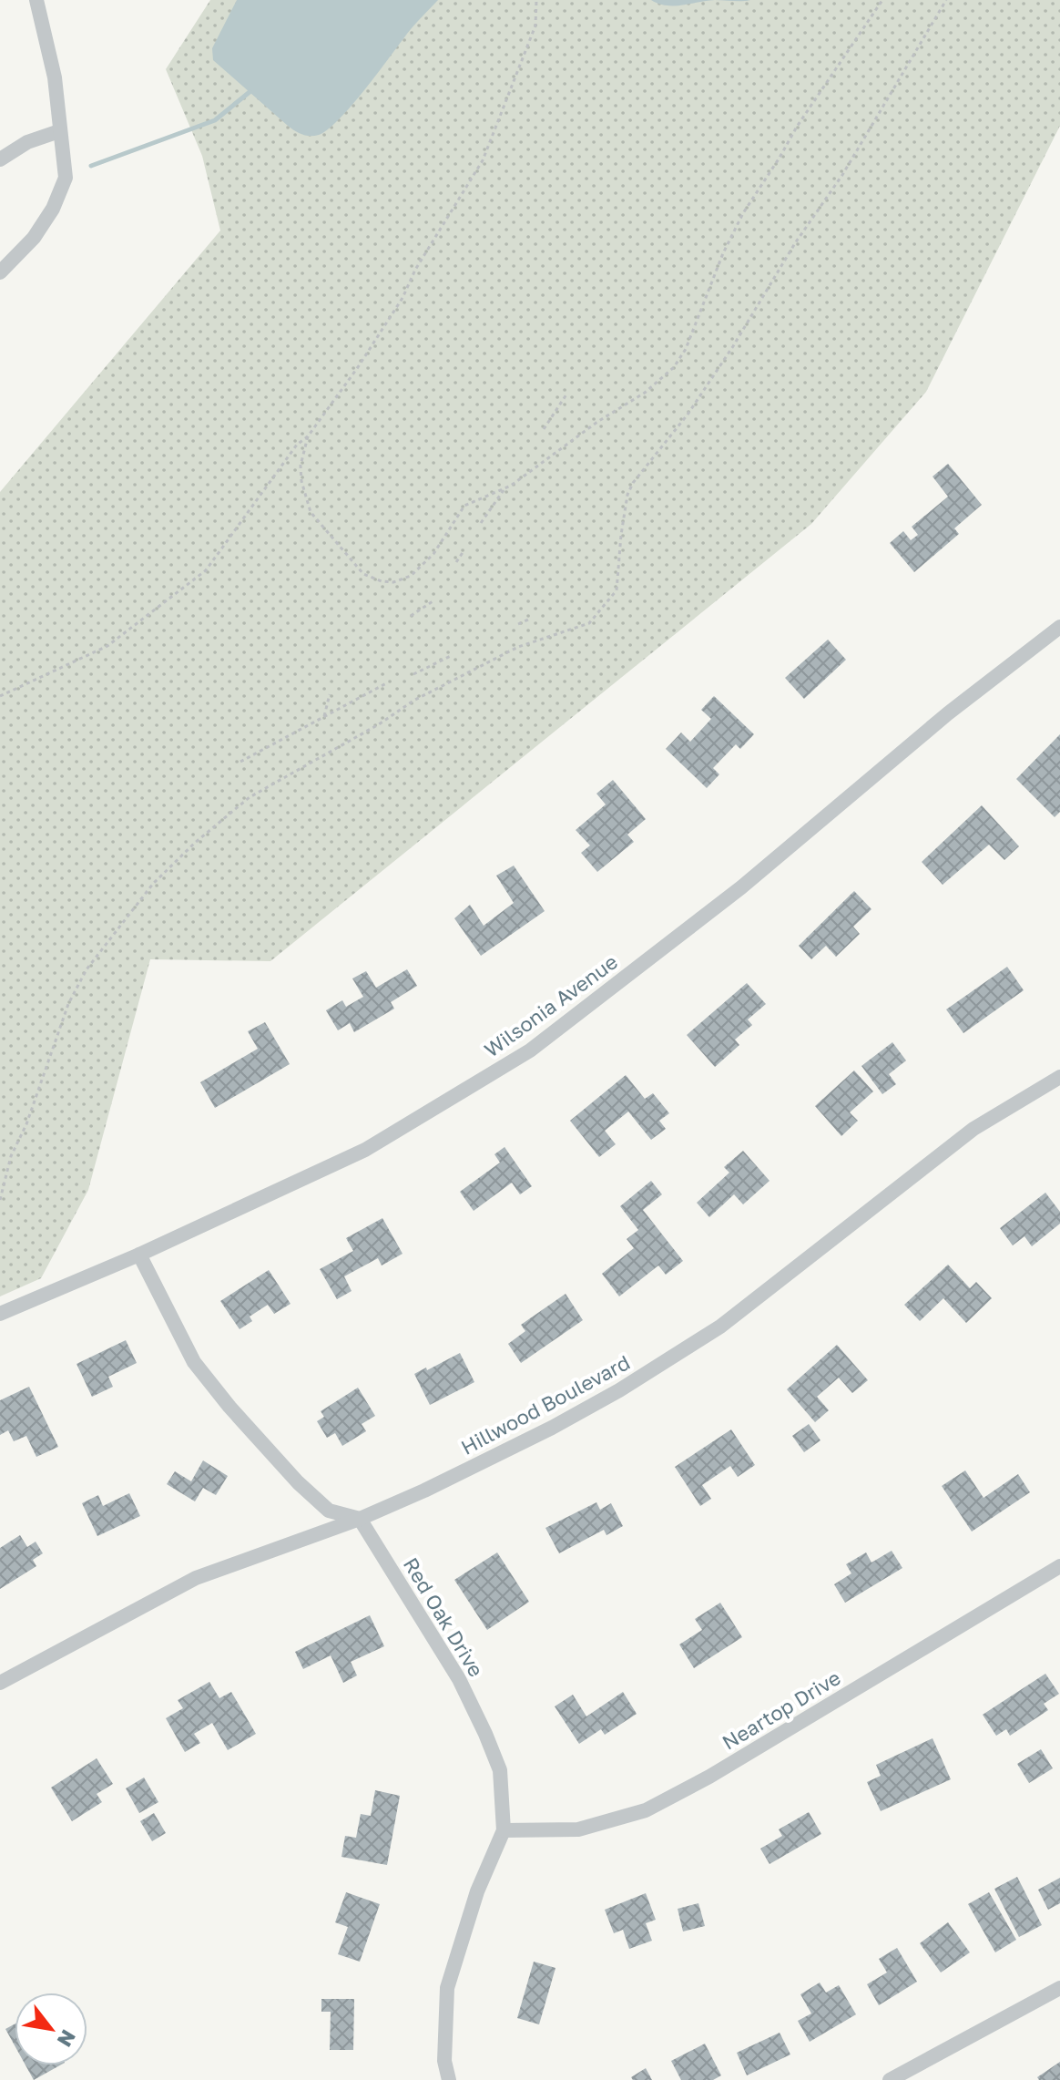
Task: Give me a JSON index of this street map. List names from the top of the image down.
{
  "streets": {
    "street": [
      "Wilsonia Avenue",
      "Hillwood Boulevard",
      "Red Oak Drive",
      "Neartop Drive"
    ]
  },
  "crossings": [
    ["Hillwood Boulevard", "Red Oak Drive"],
    ["Red Oak Drive", "Neartop Drive"]
  ],
  "north": "bottom right"
}
